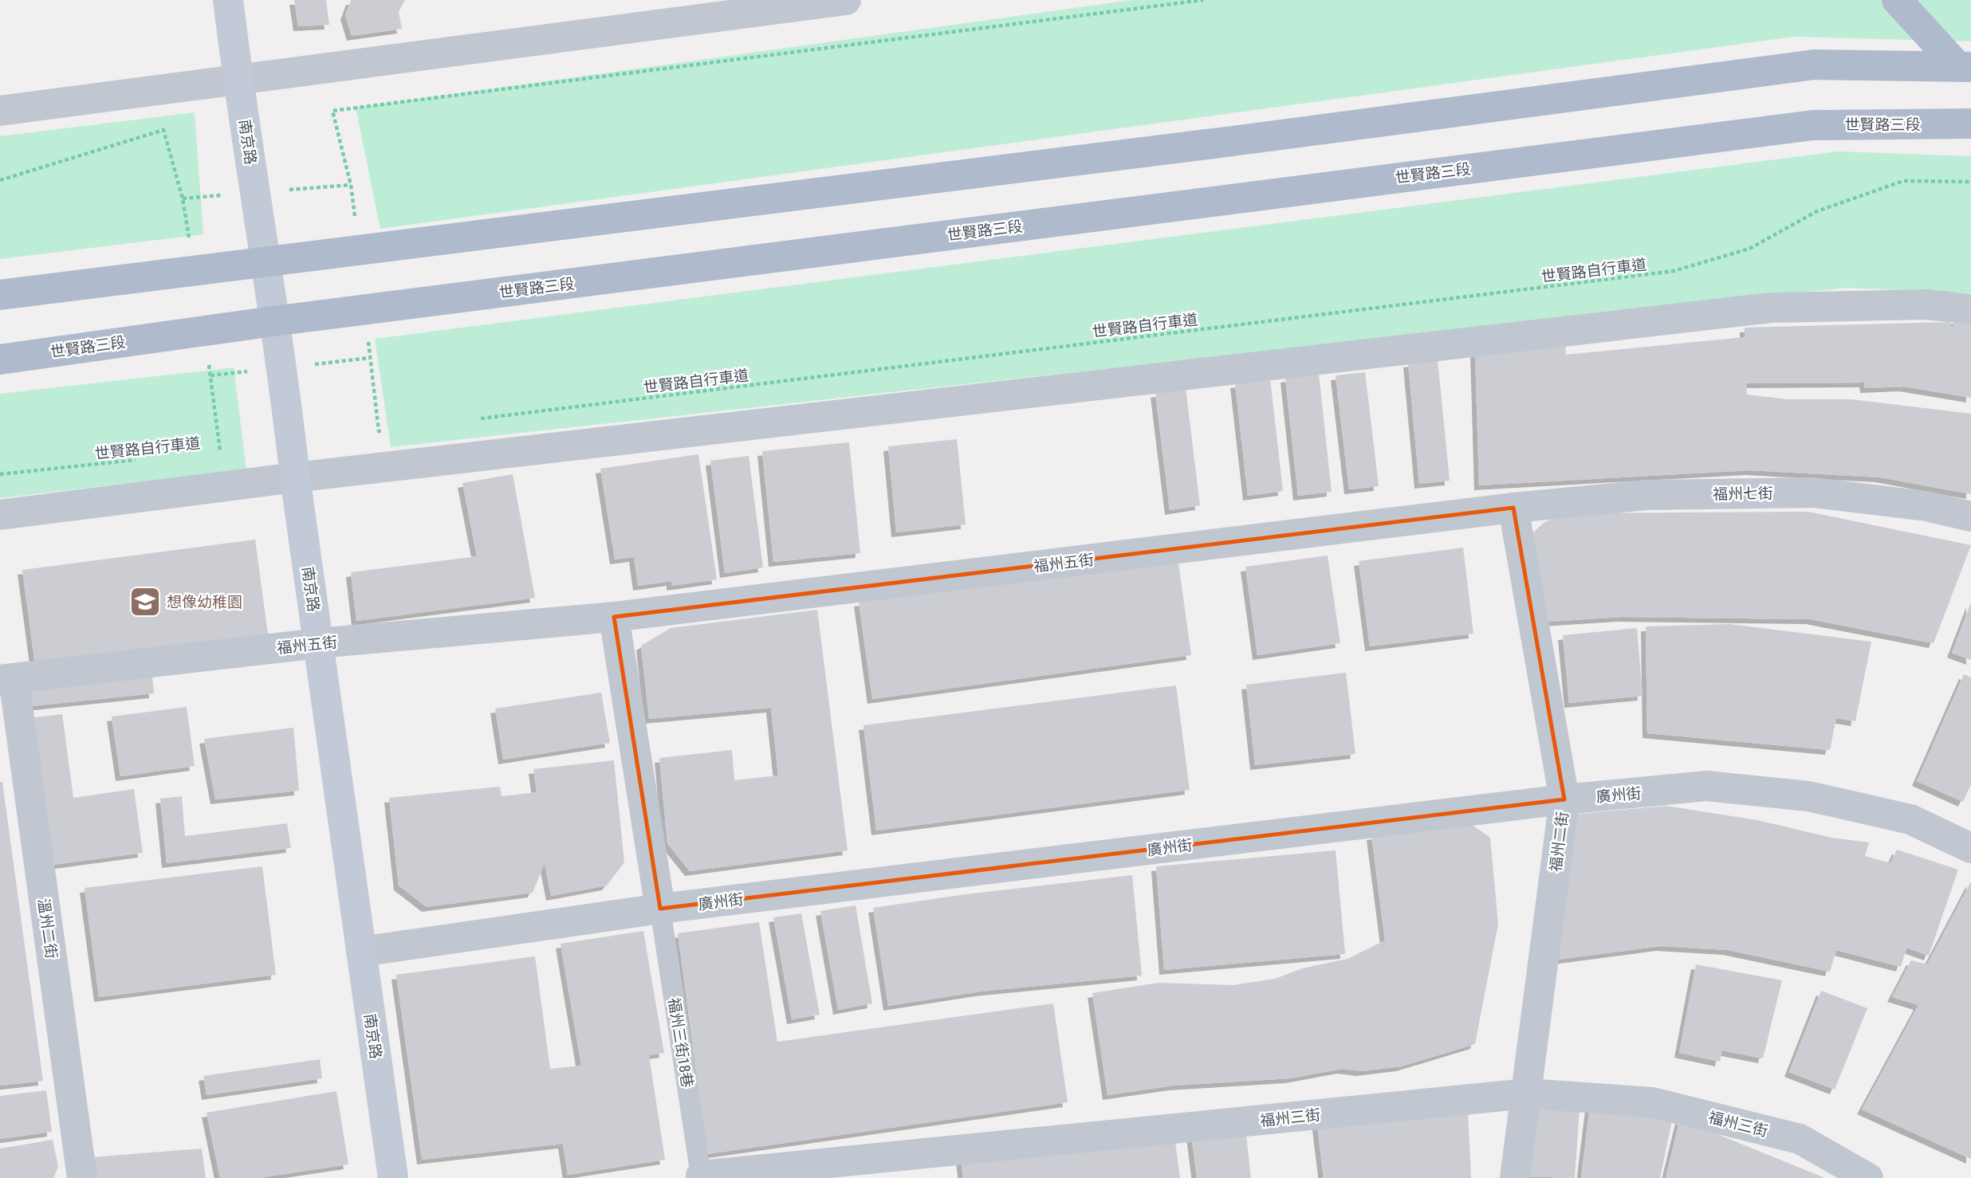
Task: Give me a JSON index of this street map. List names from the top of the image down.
{
  "streets": {
    "main road": ["世賢路三段"],
    "street": [
      "南京路",
      "福州七街",
      "福州五街",
      "廣州街",
      "福州二街",
      "溫州二街",
      "福州三街"
    ],
    "lane": ["福州三街18巷"],
    "path": ["世賢路自行車道"]
  },
  "crossings": [
    ["世賢路三段", "南京路"],
    ["南京路", "福州五街"],
    ["南京路", "廣州街"],
    ["福州七街", "福州五街"],
    ["福州七街", "福州二街"],
    ["福州五街", "福州二街"],
    ["福州五街", "溫州二街"],
    ["廣州街", "福州二街"],
    ["廣州街", "福州三街18巷"],
    ["福州二街", "福州三街"],
    ["福州三街18巷", "福州三街"]
  ],
  "places": {
    "school or university": ["想像幼稚園"]
  }
}
